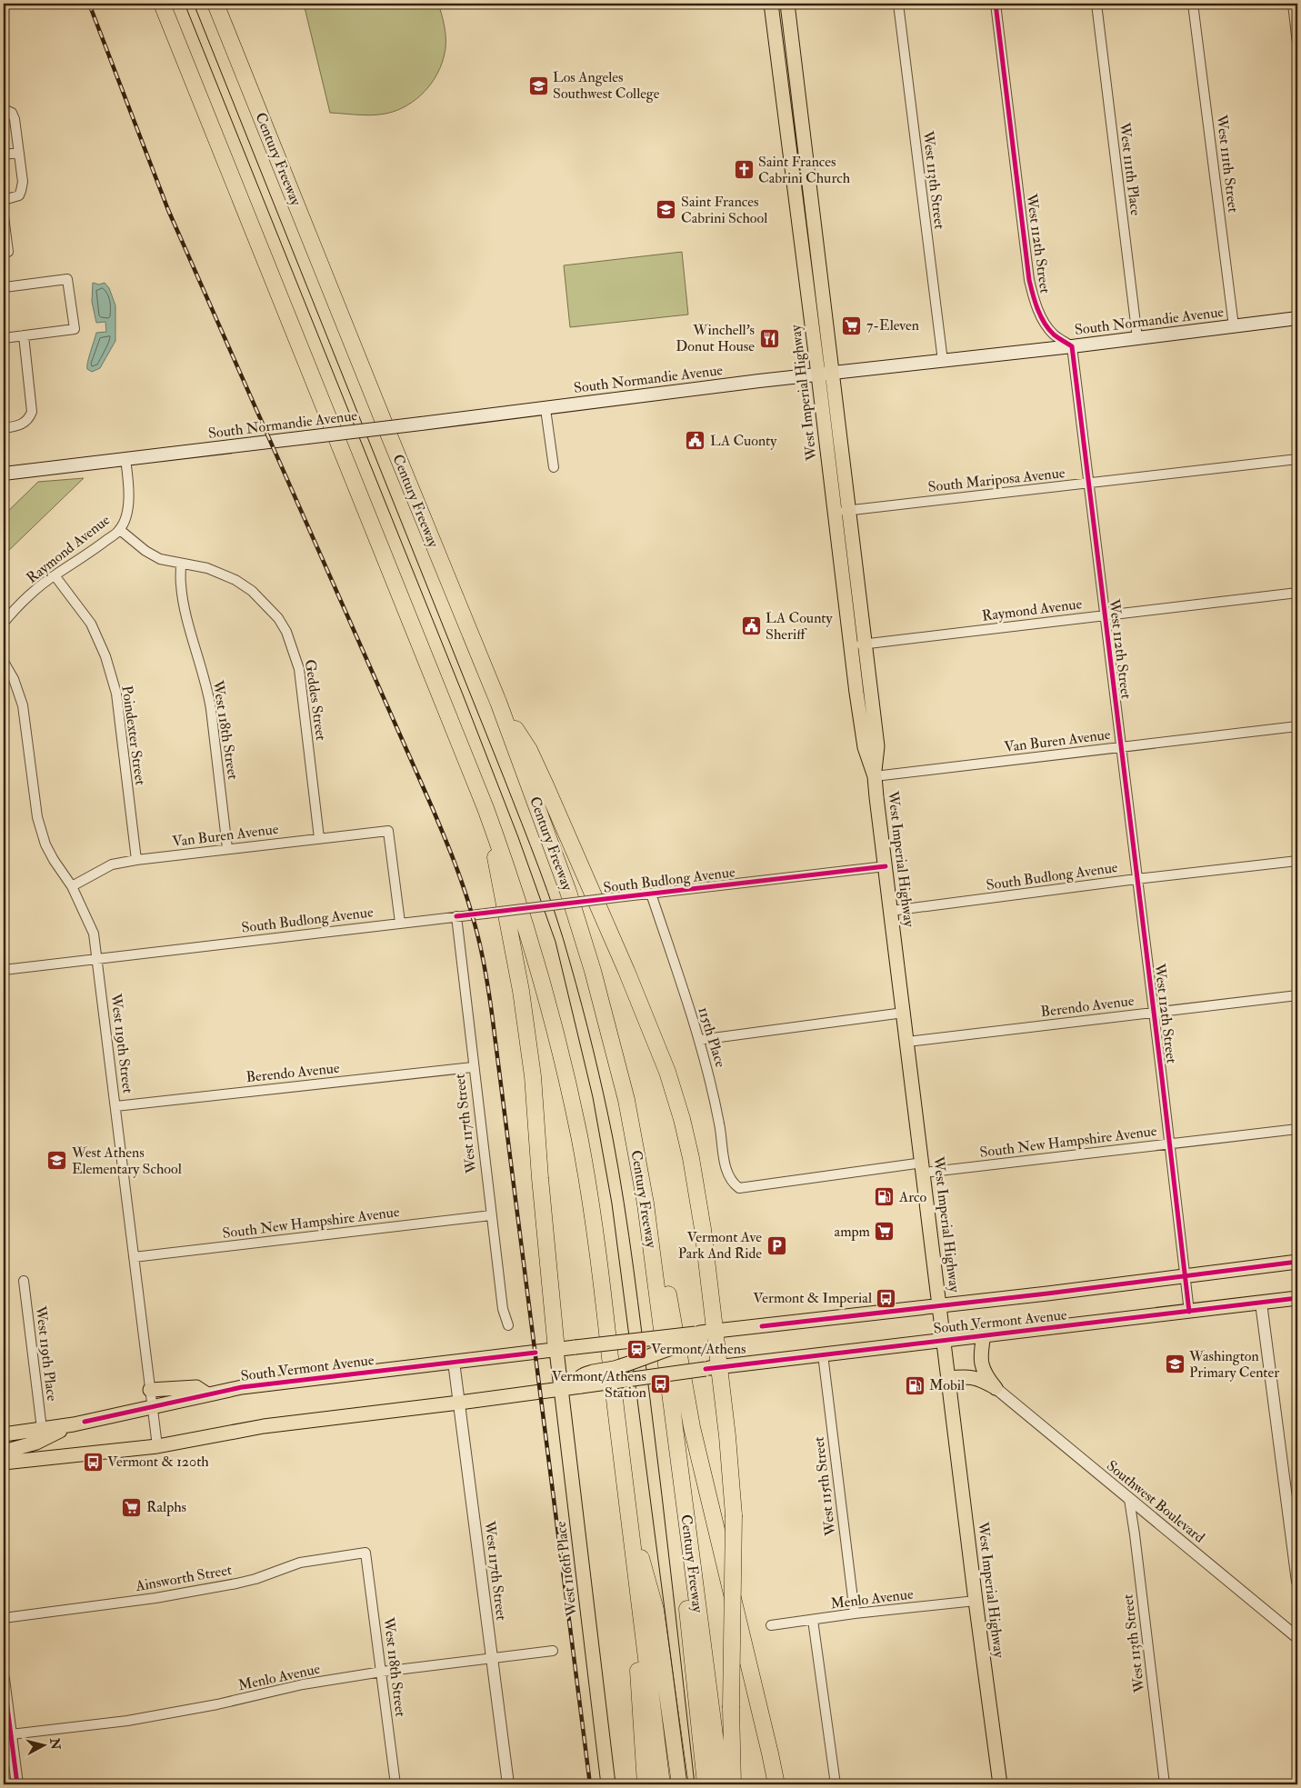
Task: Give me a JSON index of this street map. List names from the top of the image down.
{
  "streets": {
    "highway": ["Century Freeway"],
    "main road": [
      "South Normandie Avenue",
      "West Imperial Highway",
      "South Vermont Avenue",
      "West 116th Place"
    ],
    "street": [
      "West 111th Street",
      "West 111th Place",
      "West 113th Street",
      "West 112th Street",
      "South Mariposa Avenue",
      "Raymond Avenue",
      "Geddes Street",
      "West 118th Street",
      "Poindexter Street",
      "Van Buren Avenue",
      "South Budlong Avenue",
      "Berendo Avenue",
      "115th Place",
      "West 119th Street",
      "West 117th Street",
      "South New Hampshire Avenue",
      "West 119th Place",
      "West 115th Street",
      "Southwest Boulevard",
      "Ainsworth Street",
      "Menlo Avenue"
    ]
  },
  "crossings": [
    ["West 111th Street", "South Normandie Avenue"],
    ["West 111th Place", "South Normandie Avenue"],
    ["West 113th Street", "South Normandie Avenue"],
    ["West 113th Street", "Southwest Boulevard"],
    ["West 112th Street", "South Normandie Avenue"],
    ["West 112th Street", "South Mariposa Avenue"],
    ["West 112th Street", "Raymond Avenue"],
    ["West 112th Street", "Van Buren Avenue"],
    ["West 112th Street", "South Budlong Avenue"],
    ["West 112th Street", "Berendo Avenue"],
    ["West 112th Street", "South New Hampshire Avenue"],
    ["West 112th Street", "South Vermont Avenue"],
    ["South Normandie Avenue", "West Imperial Highway"],
    ["South Normandie Avenue", "Raymond Avenue"],
    ["West Imperial Highway", "South Mariposa Avenue"],
    ["West Imperial Highway", "Raymond Avenue"],
    ["West Imperial Highway", "Van Buren Avenue"],
    ["West Imperial Highway", "South Budlong Avenue"],
    ["West Imperial Highway", "Berendo Avenue"],
    ["West Imperial Highway", "South New Hampshire Avenue"],
    ["West Imperial Highway", "South Vermont Avenue"],
    ["West Imperial Highway", "Menlo Avenue"],
    ["Raymond Avenue", "Geddes Street"],
    ["Raymond Avenue", "Poindexter Street"],
    ["Geddes Street", "West 118th Street"],
    ["Geddes Street", "Van Buren Avenue"],
    ["West 118th Street", "Van Buren Avenue"],
    ["West 118th Street", "Ainsworth Street"],
    ["West 118th Street", "Menlo Avenue"],
    ["Poindexter Street", "Van Buren Avenue"],
    ["Van Buren Avenue", "South Budlong Avenue"],
    ["Van Buren Avenue", "West 119th Street"],
    ["South Budlong Avenue", "115th Place"],
    ["South Budlong Avenue", "West 119th Street"],
    ["South Budlong Avenue", "West 117th Street"],
    ["Berendo Avenue", "West 119th Street"],
    ["Berendo Avenue", "West 117th Street"],
    ["115th Place", "South New Hampshire Avenue"],
    ["West 119th Street", "South New Hampshire Avenue"],
    ["West 119th Street", "South Vermont Avenue"],
    ["West 117th Street", "South New Hampshire Avenue"],
    ["West 117th Street", "South Vermont Avenue"],
    ["West 117th Street", "Menlo Avenue"],
    ["South Vermont Avenue", "West 119th Place"],
    ["South Vermont Avenue", "West 115th Street"],
    ["South Vermont Avenue", "West 116th Place"],
    ["West 115th Street", "Menlo Avenue"]
  ],
  "places": {
    "school or university": [
      "Los Angeles Southwest College",
      "Saint Frances Cabrini School",
      "West Athens Elementary School",
      "Washington Primary Center"
    ],
    "church": ["Saint Frances Cabrini Church"],
    "supermarket": ["7-Eleven", "ampm", "Ralphs"],
    "restaurant": ["Winchell's Donut House"],
    "public building": ["LA Cuonty", "LA County Sheriff"],
    "fuel station": ["Arco", "Mobil"],
    "parking": ["Vermont Ave Park And Ride"],
    "bus stop": ["Vermont & Imperial", "Vermont/Athens Station", "Vermont & 120th"],
    "station": ["Vermont/Athens"]
  },
  "north": "right"
}
